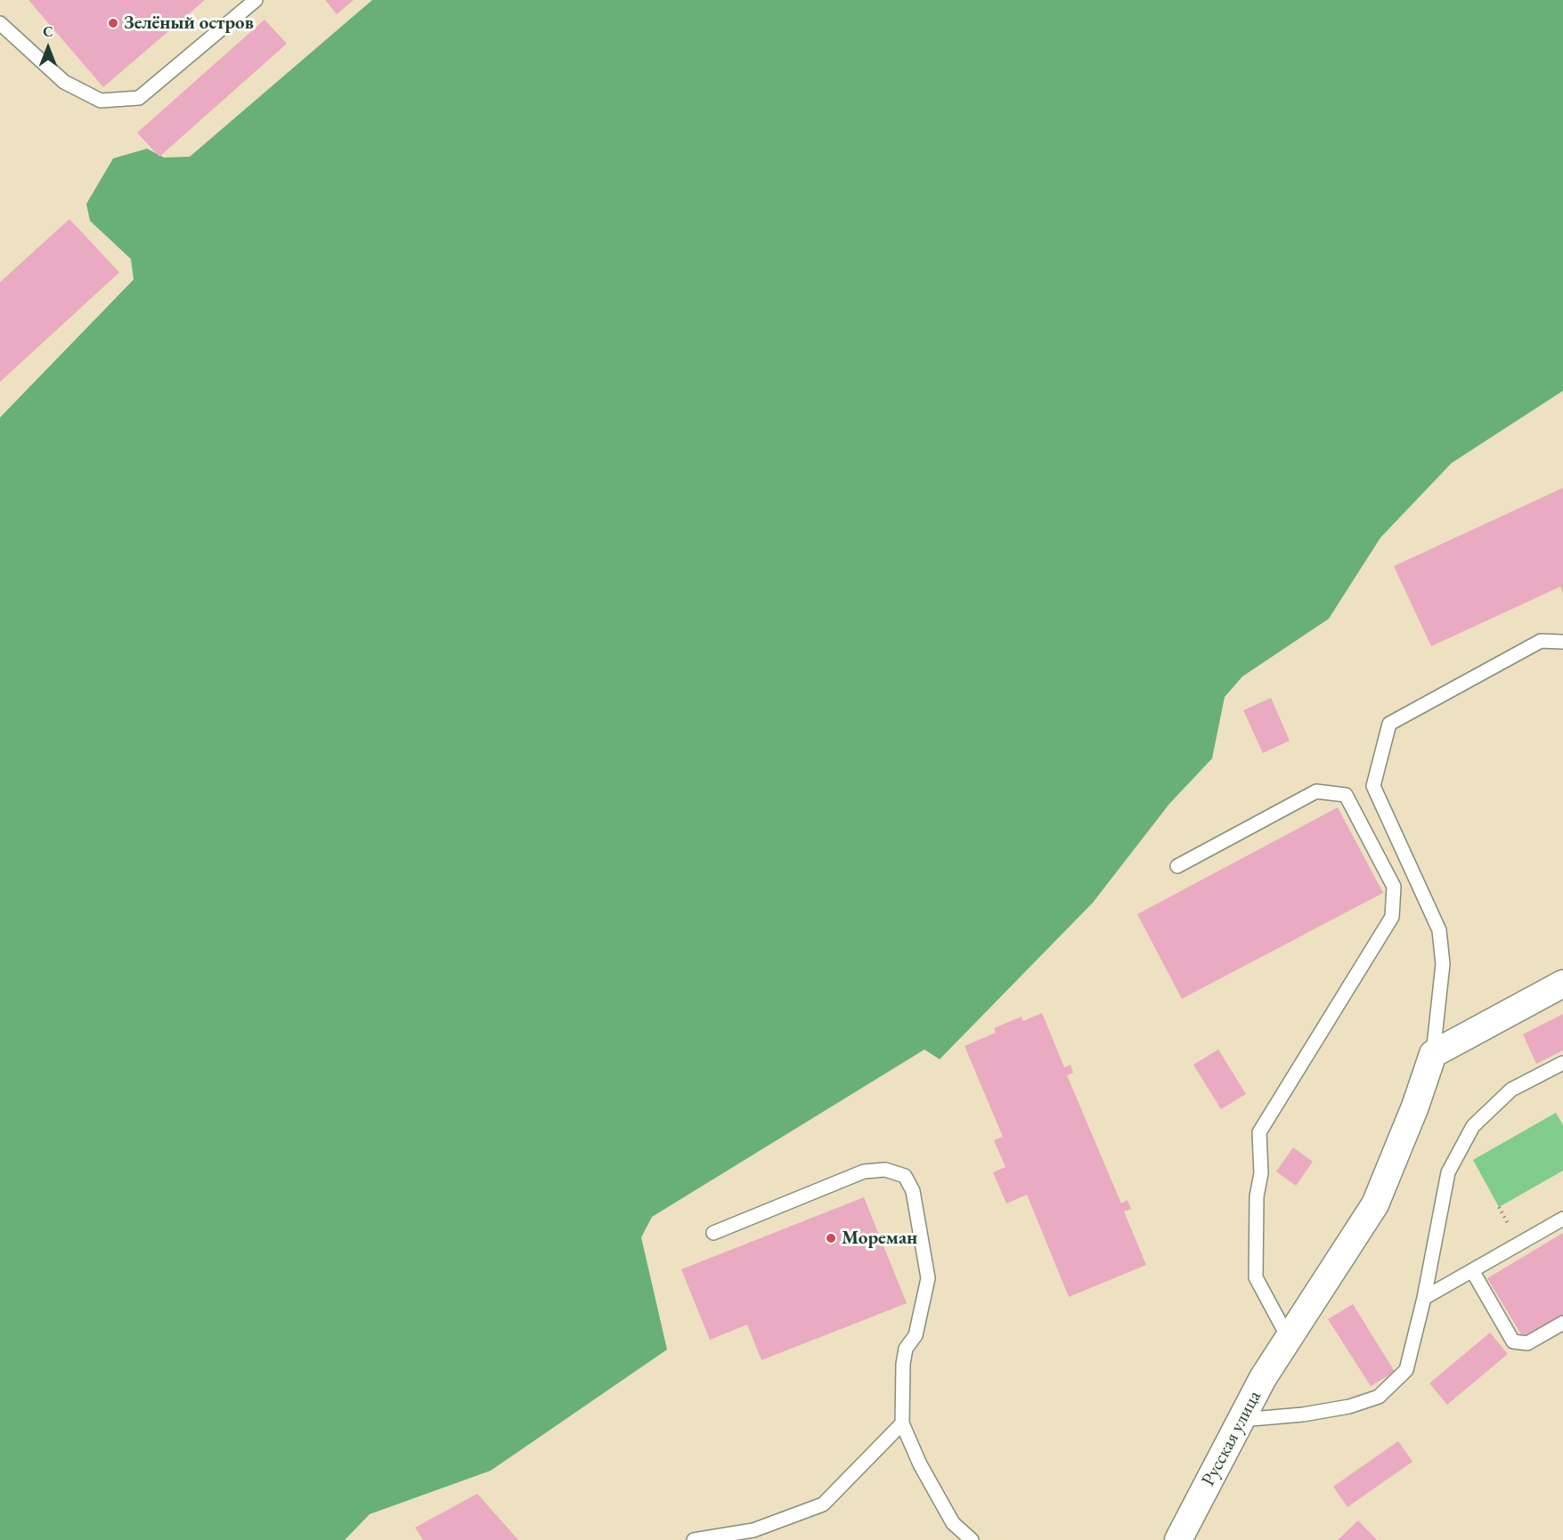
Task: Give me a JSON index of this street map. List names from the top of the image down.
{
  "streets": {
    "street": ["Русская улица"]
  },
  "places": ["Зелёный остров", "Мореман"],
  "north": "top"
}
